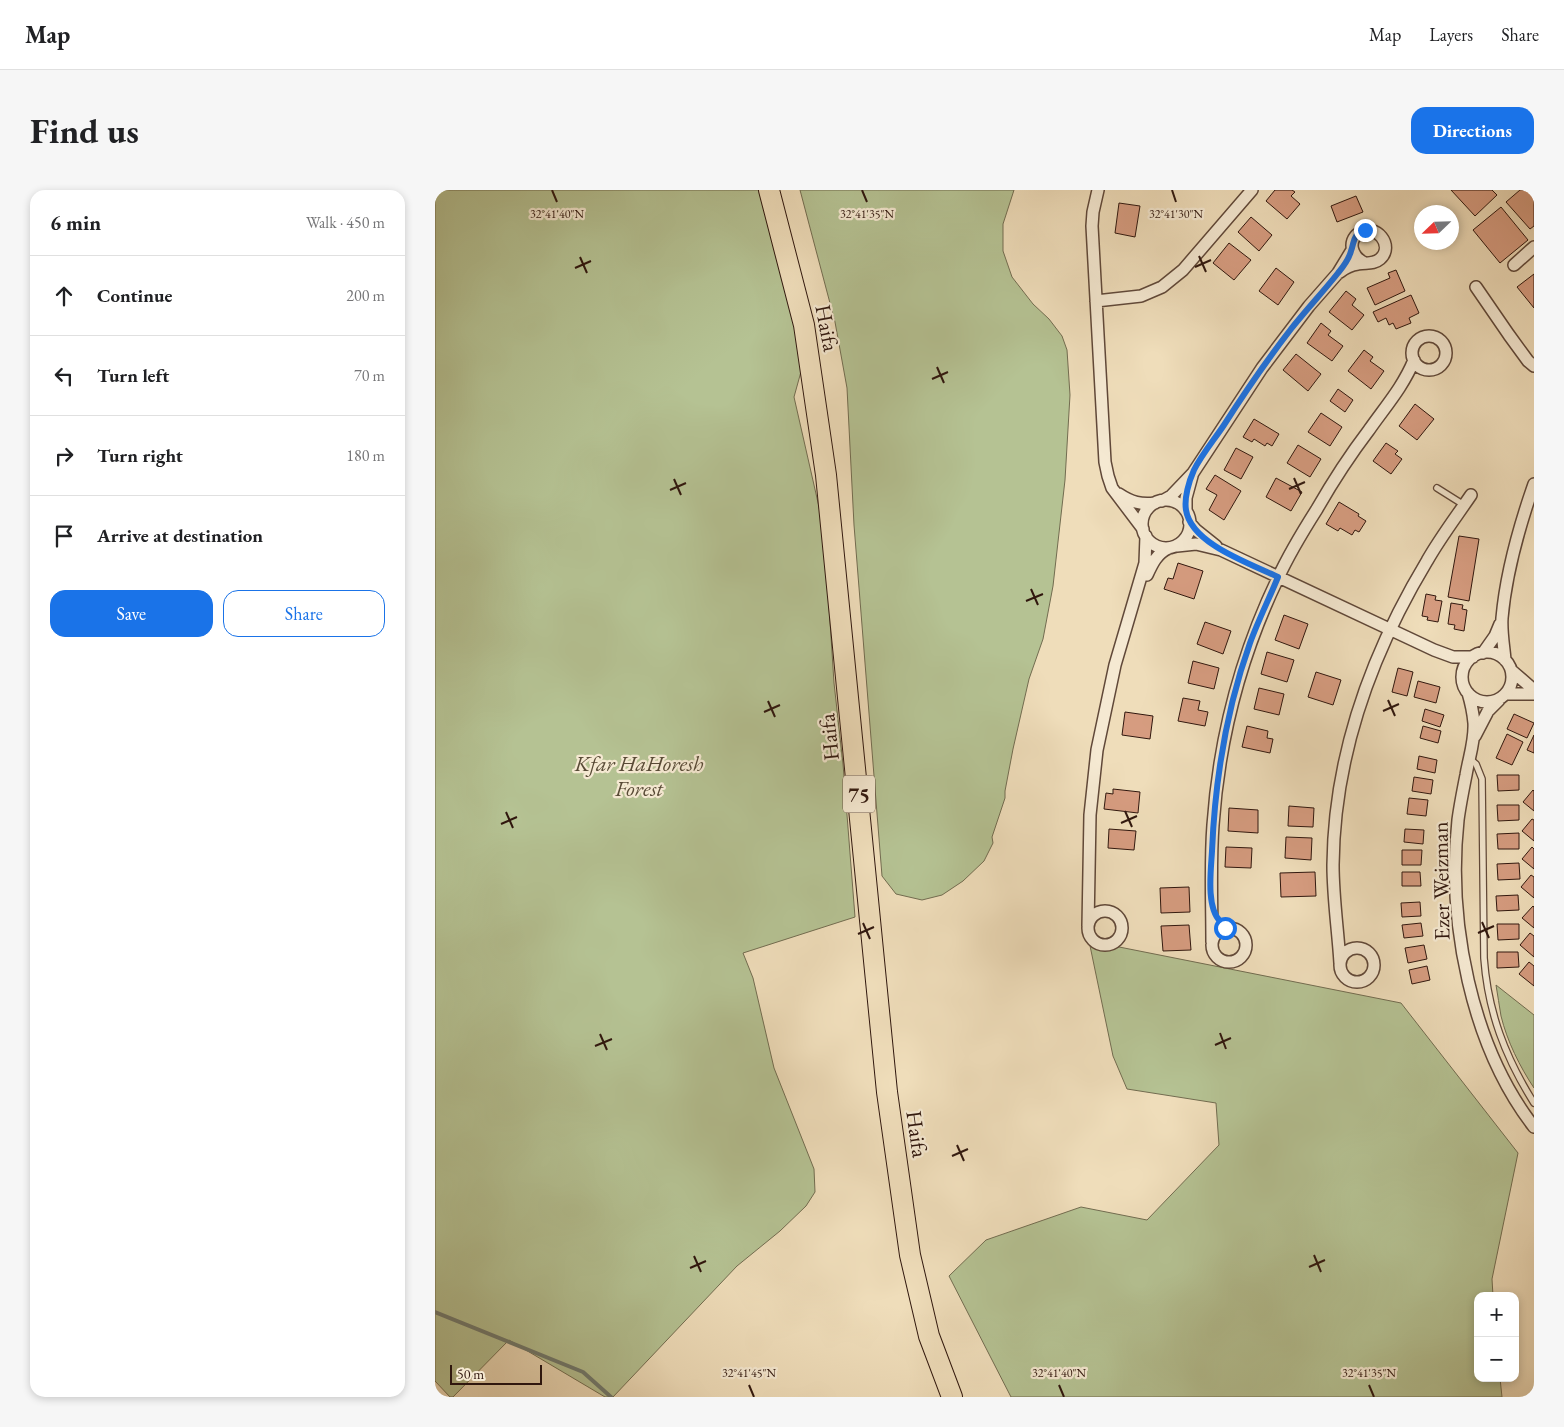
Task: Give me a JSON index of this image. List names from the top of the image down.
{
  "streets": {
    "highway": ["Haifa", "75"],
    "street": ["Ezer Weizman"]
  },
  "parks": ["Kfar HaHoresh Forest"],
  "scale_bar": "50 m",
  "north": "bottom left",
  "page": {
    "header": "Map",
    "nav": ["Map", "Layers", "Share"],
    "buttons": [
      "Directions",
      ["Save", "Share"]
    ],
    "title": "Find us",
    "heading": ["6 min", "Walk · 450 m"],
    "list": [
      ["Continue", "200 m"],
      ["Turn left", "70 m"],
      ["Turn right", "180 m"],
      "Arrive at destination"
    ],
    "map_buttons": ["+", "−"],
    "scale": "50 m"
  },
  "coordinates": [
    "32°41'40\"N",
    "32°41'35\"N",
    "32°41'30\"N",
    "32°41'45\"N"
  ]
}
